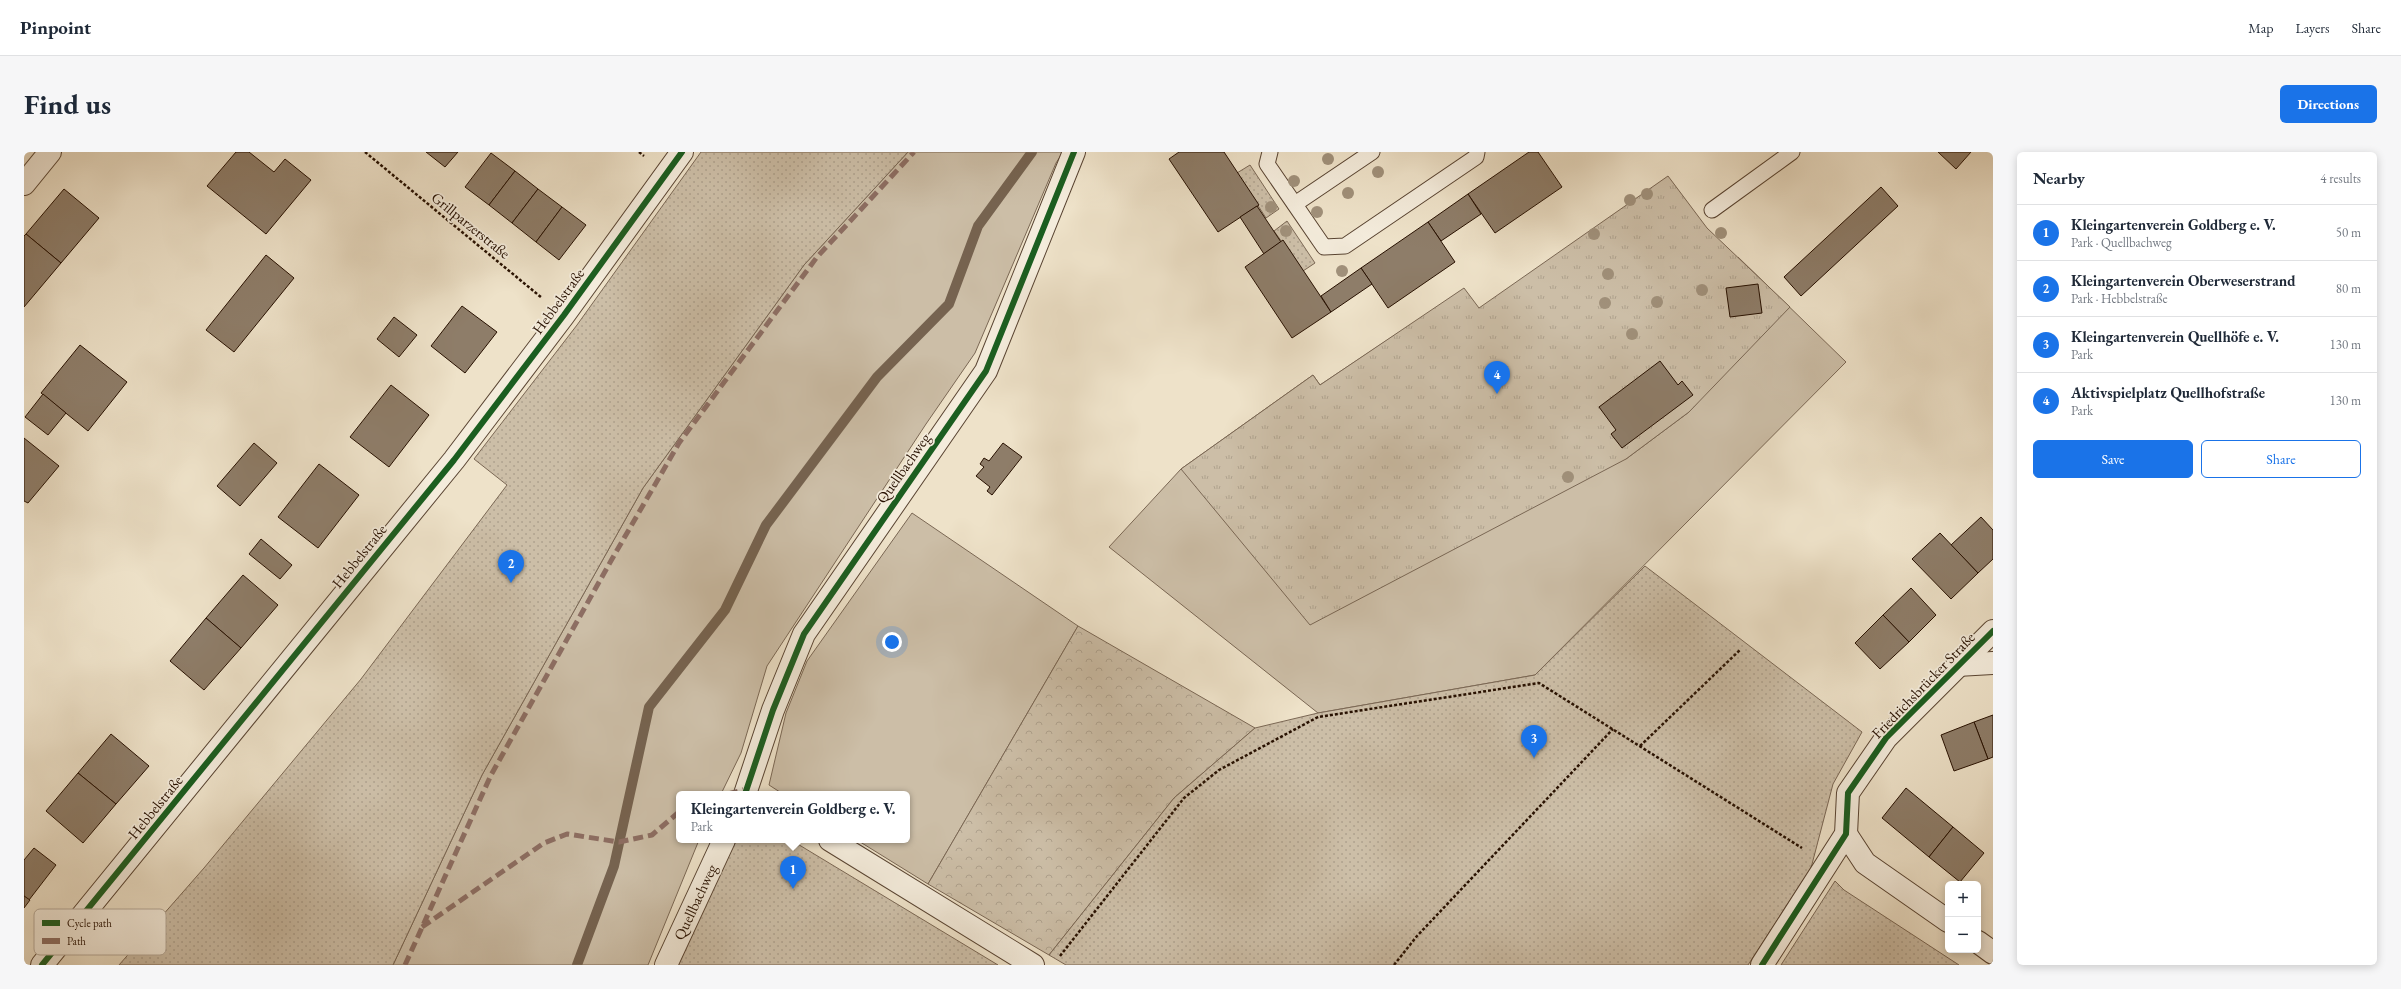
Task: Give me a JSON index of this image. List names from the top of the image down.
{
  "streets": {
    "street": ["Hebbelstraße", "Quellbachweg", "Friedrichsbrücker Straße"],
    "path": ["Grillparzerstraße"]
  },
  "crossings": [
    ["Grillparzerstraße", "Hebbelstraße"]
  ],
  "legend": ["Cycle path", "Path"],
  "page": {
    "header": "Pinpoint",
    "nav": ["Map", "Layers", "Share"],
    "buttons": [
      "Directions",
      ["Save", "Share"]
    ],
    "title": "Find us",
    "heading": ["Nearby", "4 results"],
    "list": [
      {
        "mark": "1",
        "name": "Kleingartenverein Goldberg e. V.",
        "note": "Park · Quellbachweg",
        "value": "50 m"
      },
      {
        "mark": "2",
        "name": "Kleingartenverein Oberweserstrand",
        "note": "Park · Hebbelstraße",
        "value": "80 m"
      },
      {
        "mark": "3",
        "name": "Kleingartenverein Quellhöfe e. V.",
        "note": "Park",
        "value": "130 m"
      },
      {
        "mark": "4",
        "name": "Aktivspielplatz Quellhofstraße",
        "note": "Park",
        "value": "130 m"
      }
    ],
    "pins": [
      "4",
      "2",
      "3",
      "1"
    ],
    "popup": ["Kleingartenverein Goldberg e. V.", "Park"],
    "map_buttons": ["+", "−"]
  }
}
